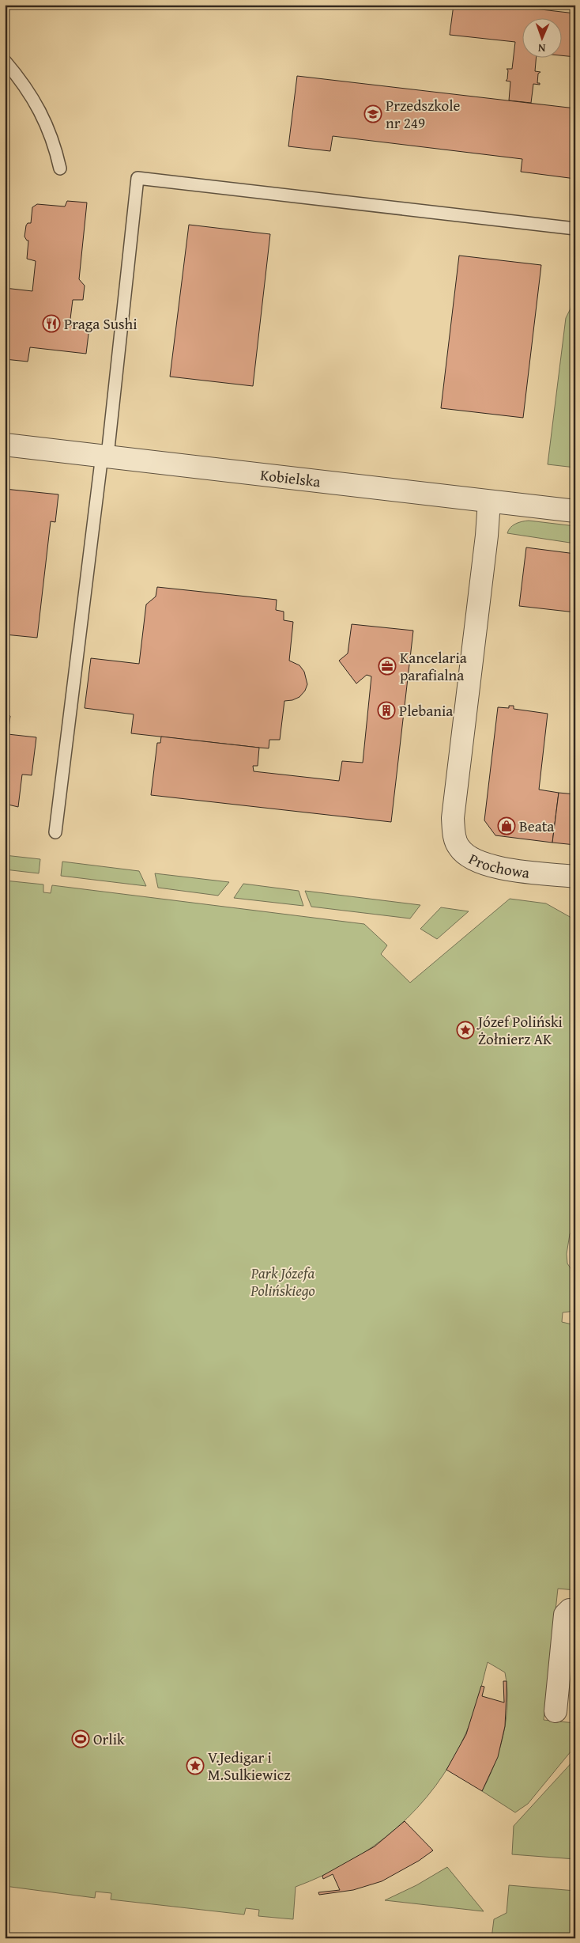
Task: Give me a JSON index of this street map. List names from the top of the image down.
{
  "streets": {
    "street": ["Kobielska", "Prochowa"]
  },
  "crossings": [
    ["Kobielska", "Prochowa"]
  ],
  "parks": ["Park Józefa Polińskiego"],
  "places": {
    "school or university": ["Przedszkole nr 249"],
    "restaurant": ["Praga Sushi"],
    "office": ["Kancelaria parafialna"],
    "building": ["Plebania"],
    "shop": ["Beata"],
    "place": ["Józef Poliński Żołnierz AK", "V.Jedigar i M.Sulkiewicz"],
    "sports": ["Orlik"]
  },
  "north": "bottom"
}
